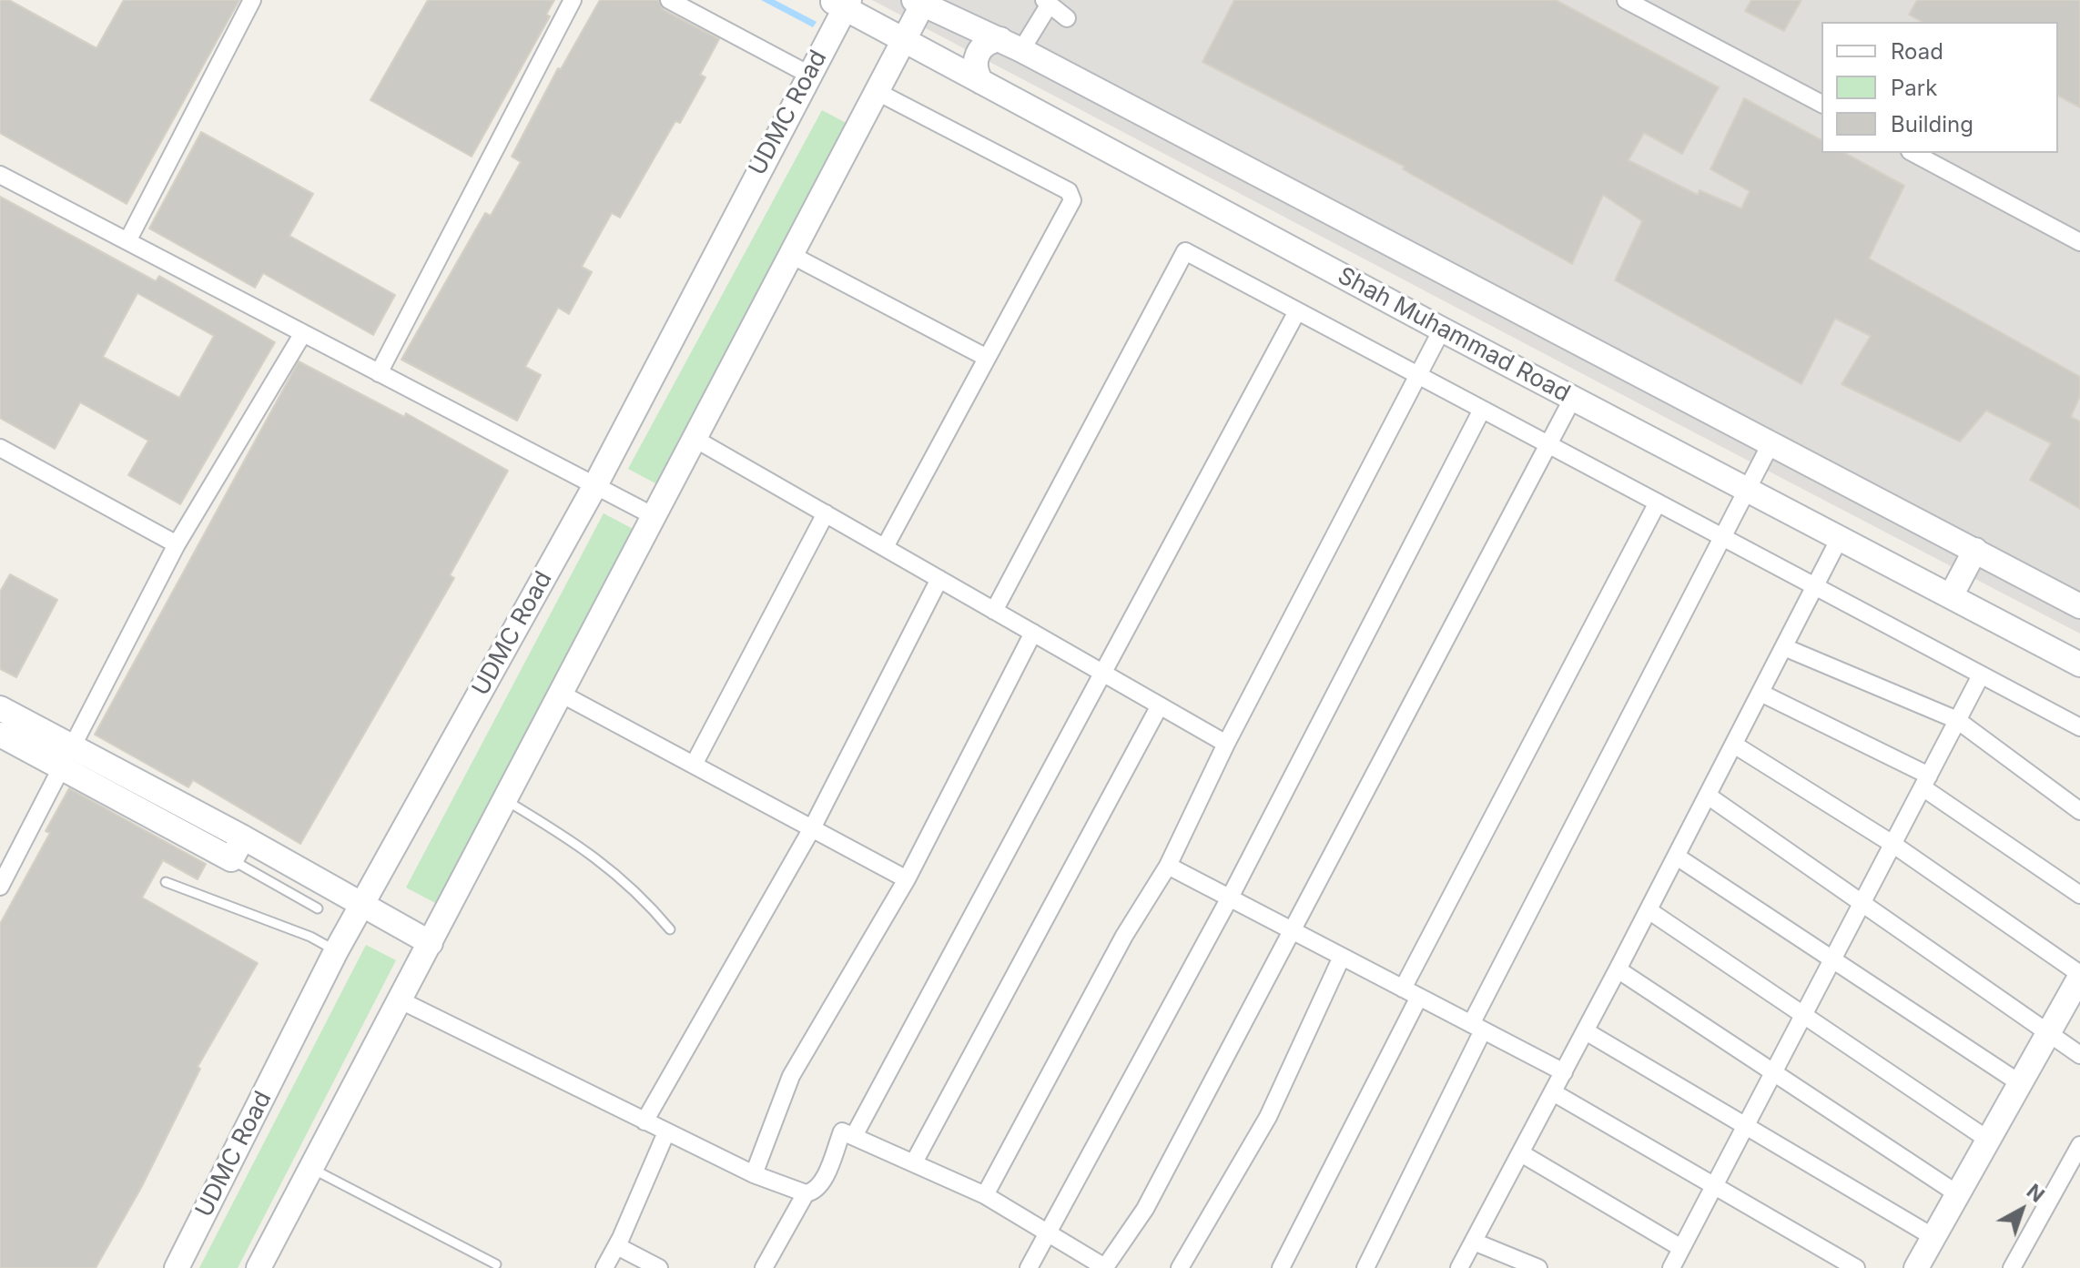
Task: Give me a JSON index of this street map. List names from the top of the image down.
{
  "streets": {
    "street": ["UDMC Road", "Shah Muhammad Road"]
  },
  "crossings": [
    ["UDMC Road", "Shah Muhammad Road"]
  ],
  "legend": ["Road", "Park", "Building"],
  "north": "top right"
}
